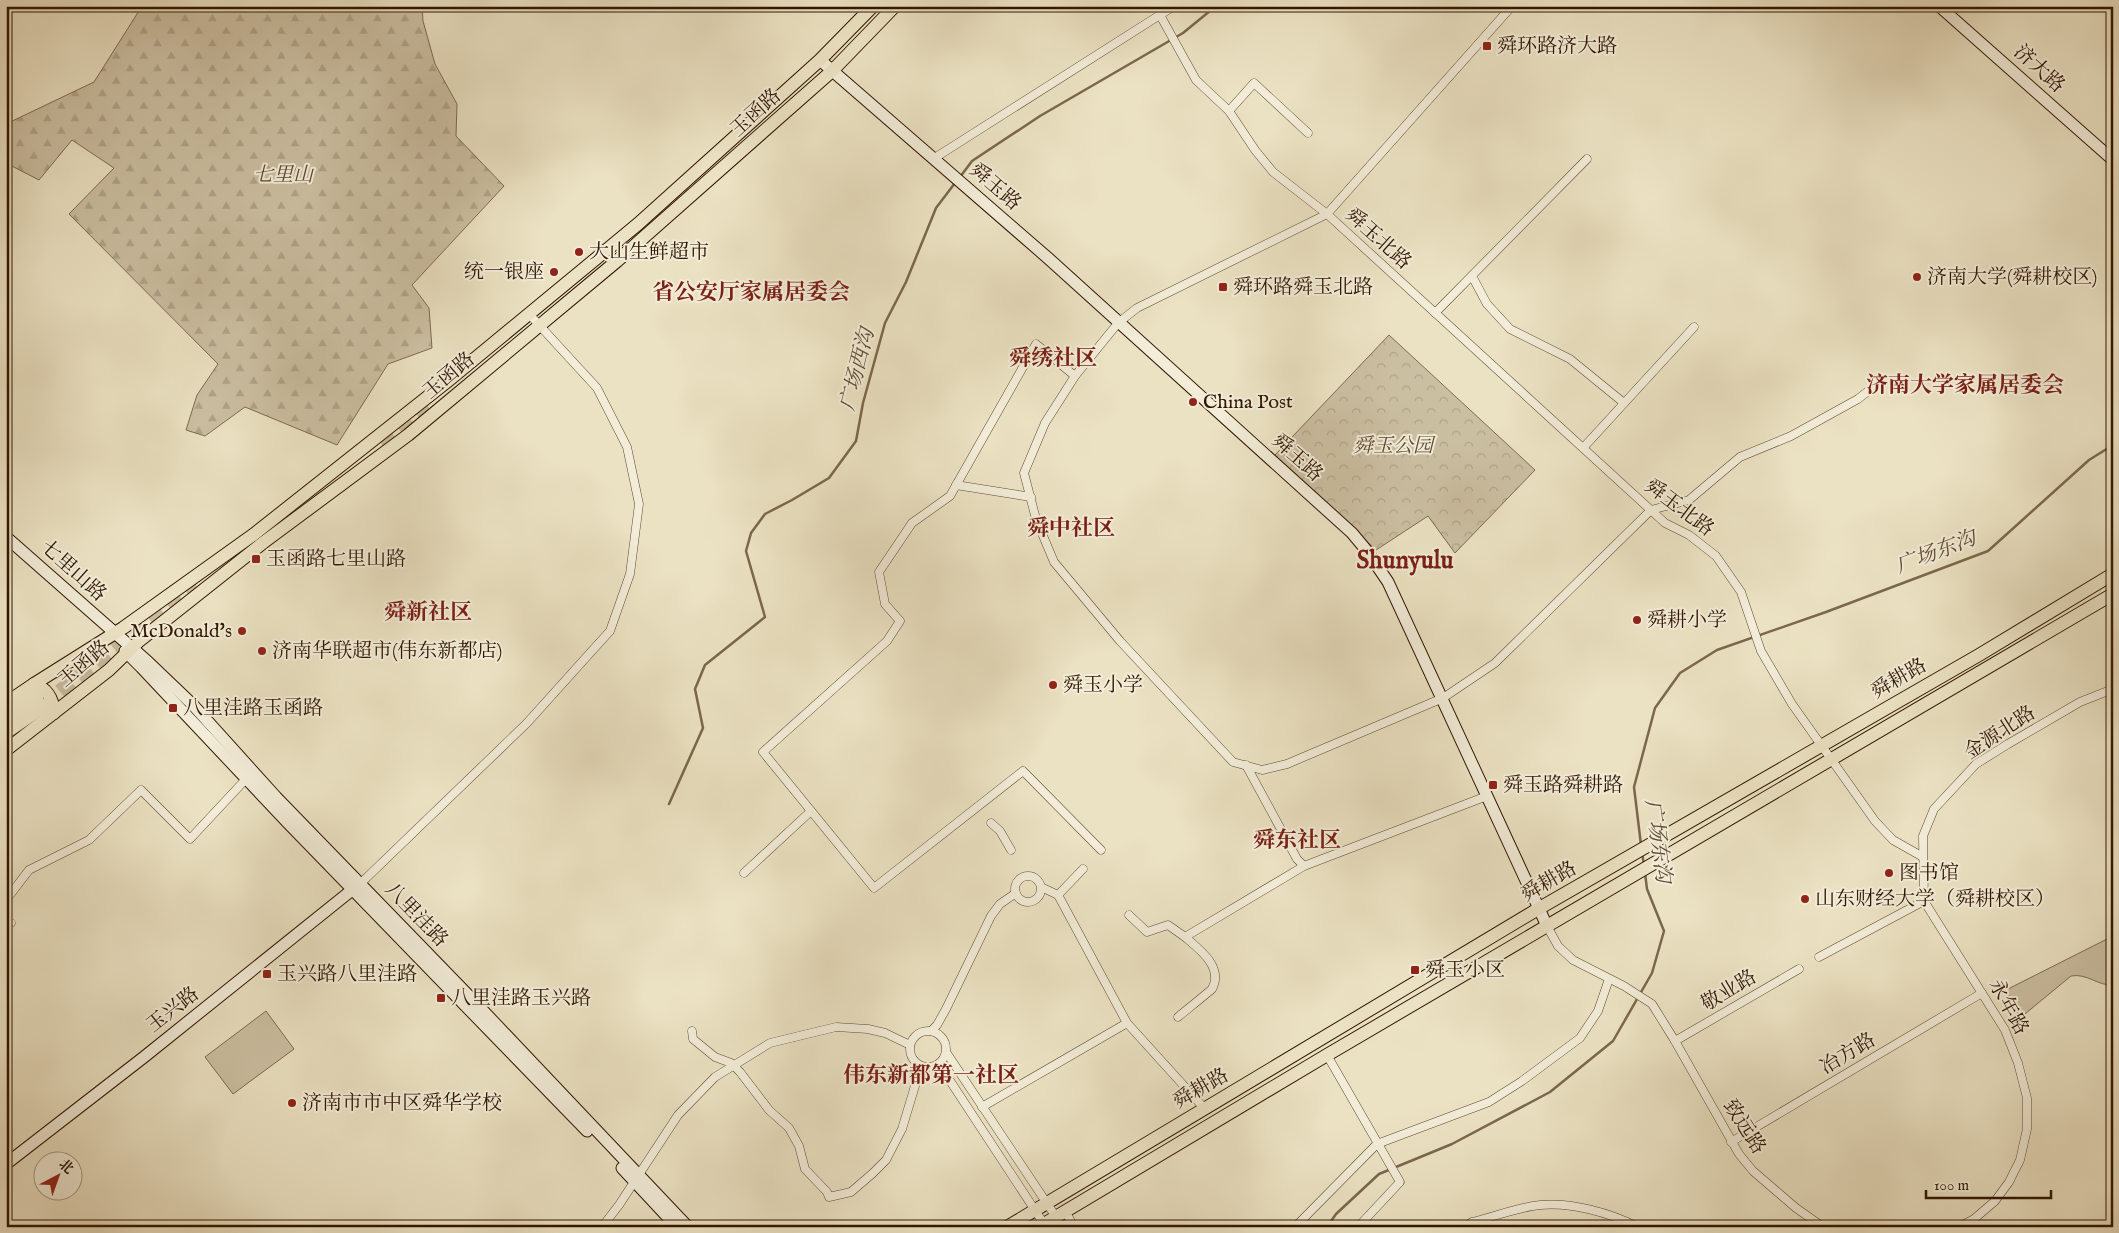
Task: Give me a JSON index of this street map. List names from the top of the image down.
{
  "streets": {
    "main road": [
      "济大路",
      "玉函路",
      "舜玉路",
      "七里山路",
      "舜耕路",
      "八里洼路",
      "玉兴路"
    ],
    "street": [
      "舜玉北路",
      "金源北路",
      "敬业路",
      "永年路",
      "冶方路",
      "致远路"
    ]
  },
  "crossings": [
    ["玉函路", "舜玉路"],
    ["玉函路", "七里山路"],
    ["玉函路", "八里洼路"],
    ["舜玉路", "舜耕路"],
    ["舜玉路", "致远路"],
    ["舜玉北路", "舜耕路"],
    ["舜玉北路", "金源北路"],
    ["舜玉北路", "永年路"],
    ["七里山路", "八里洼路"],
    ["舜耕路", "致远路"],
    ["金源北路", "永年路"],
    ["八里洼路", "玉兴路"],
    ["敬业路", "致远路"],
    ["永年路", "冶方路"],
    ["冶方路", "致远路"]
  ],
  "districts": [
    "省公安厅家属居委会",
    "舜绣社区",
    "济南大学家属居委会",
    "舜中社区",
    "Shunyulu",
    "舜新社区",
    "舜东社区",
    "伟东新都第一社区"
  ],
  "water": ["广场西沟", "广场东沟"],
  "parks": ["七里山", "舜玉公园"],
  "places": {
    "transit": [
      "舜环路济大路",
      "舜环路舜玉北路",
      "玉函路七里山路",
      "八里洼路玉函路",
      "舜玉路舜耕路",
      "舜玉小区",
      "玉兴路八里洼路",
      "八里洼路玉兴路"
    ],
    "other": [
      "大山生鲜超市",
      "统一银座",
      "济南大学(舜耕校区)",
      "China Post",
      "舜耕小学",
      "McDonald's",
      "济南华联超市(伟东新都店)",
      "舜玉小学",
      "图书馆",
      "山东财经大学（舜耕校区）",
      "济南市市中区舜华学校"
    ]
  },
  "scale_bar": "100 m",
  "north": "top right"
}
